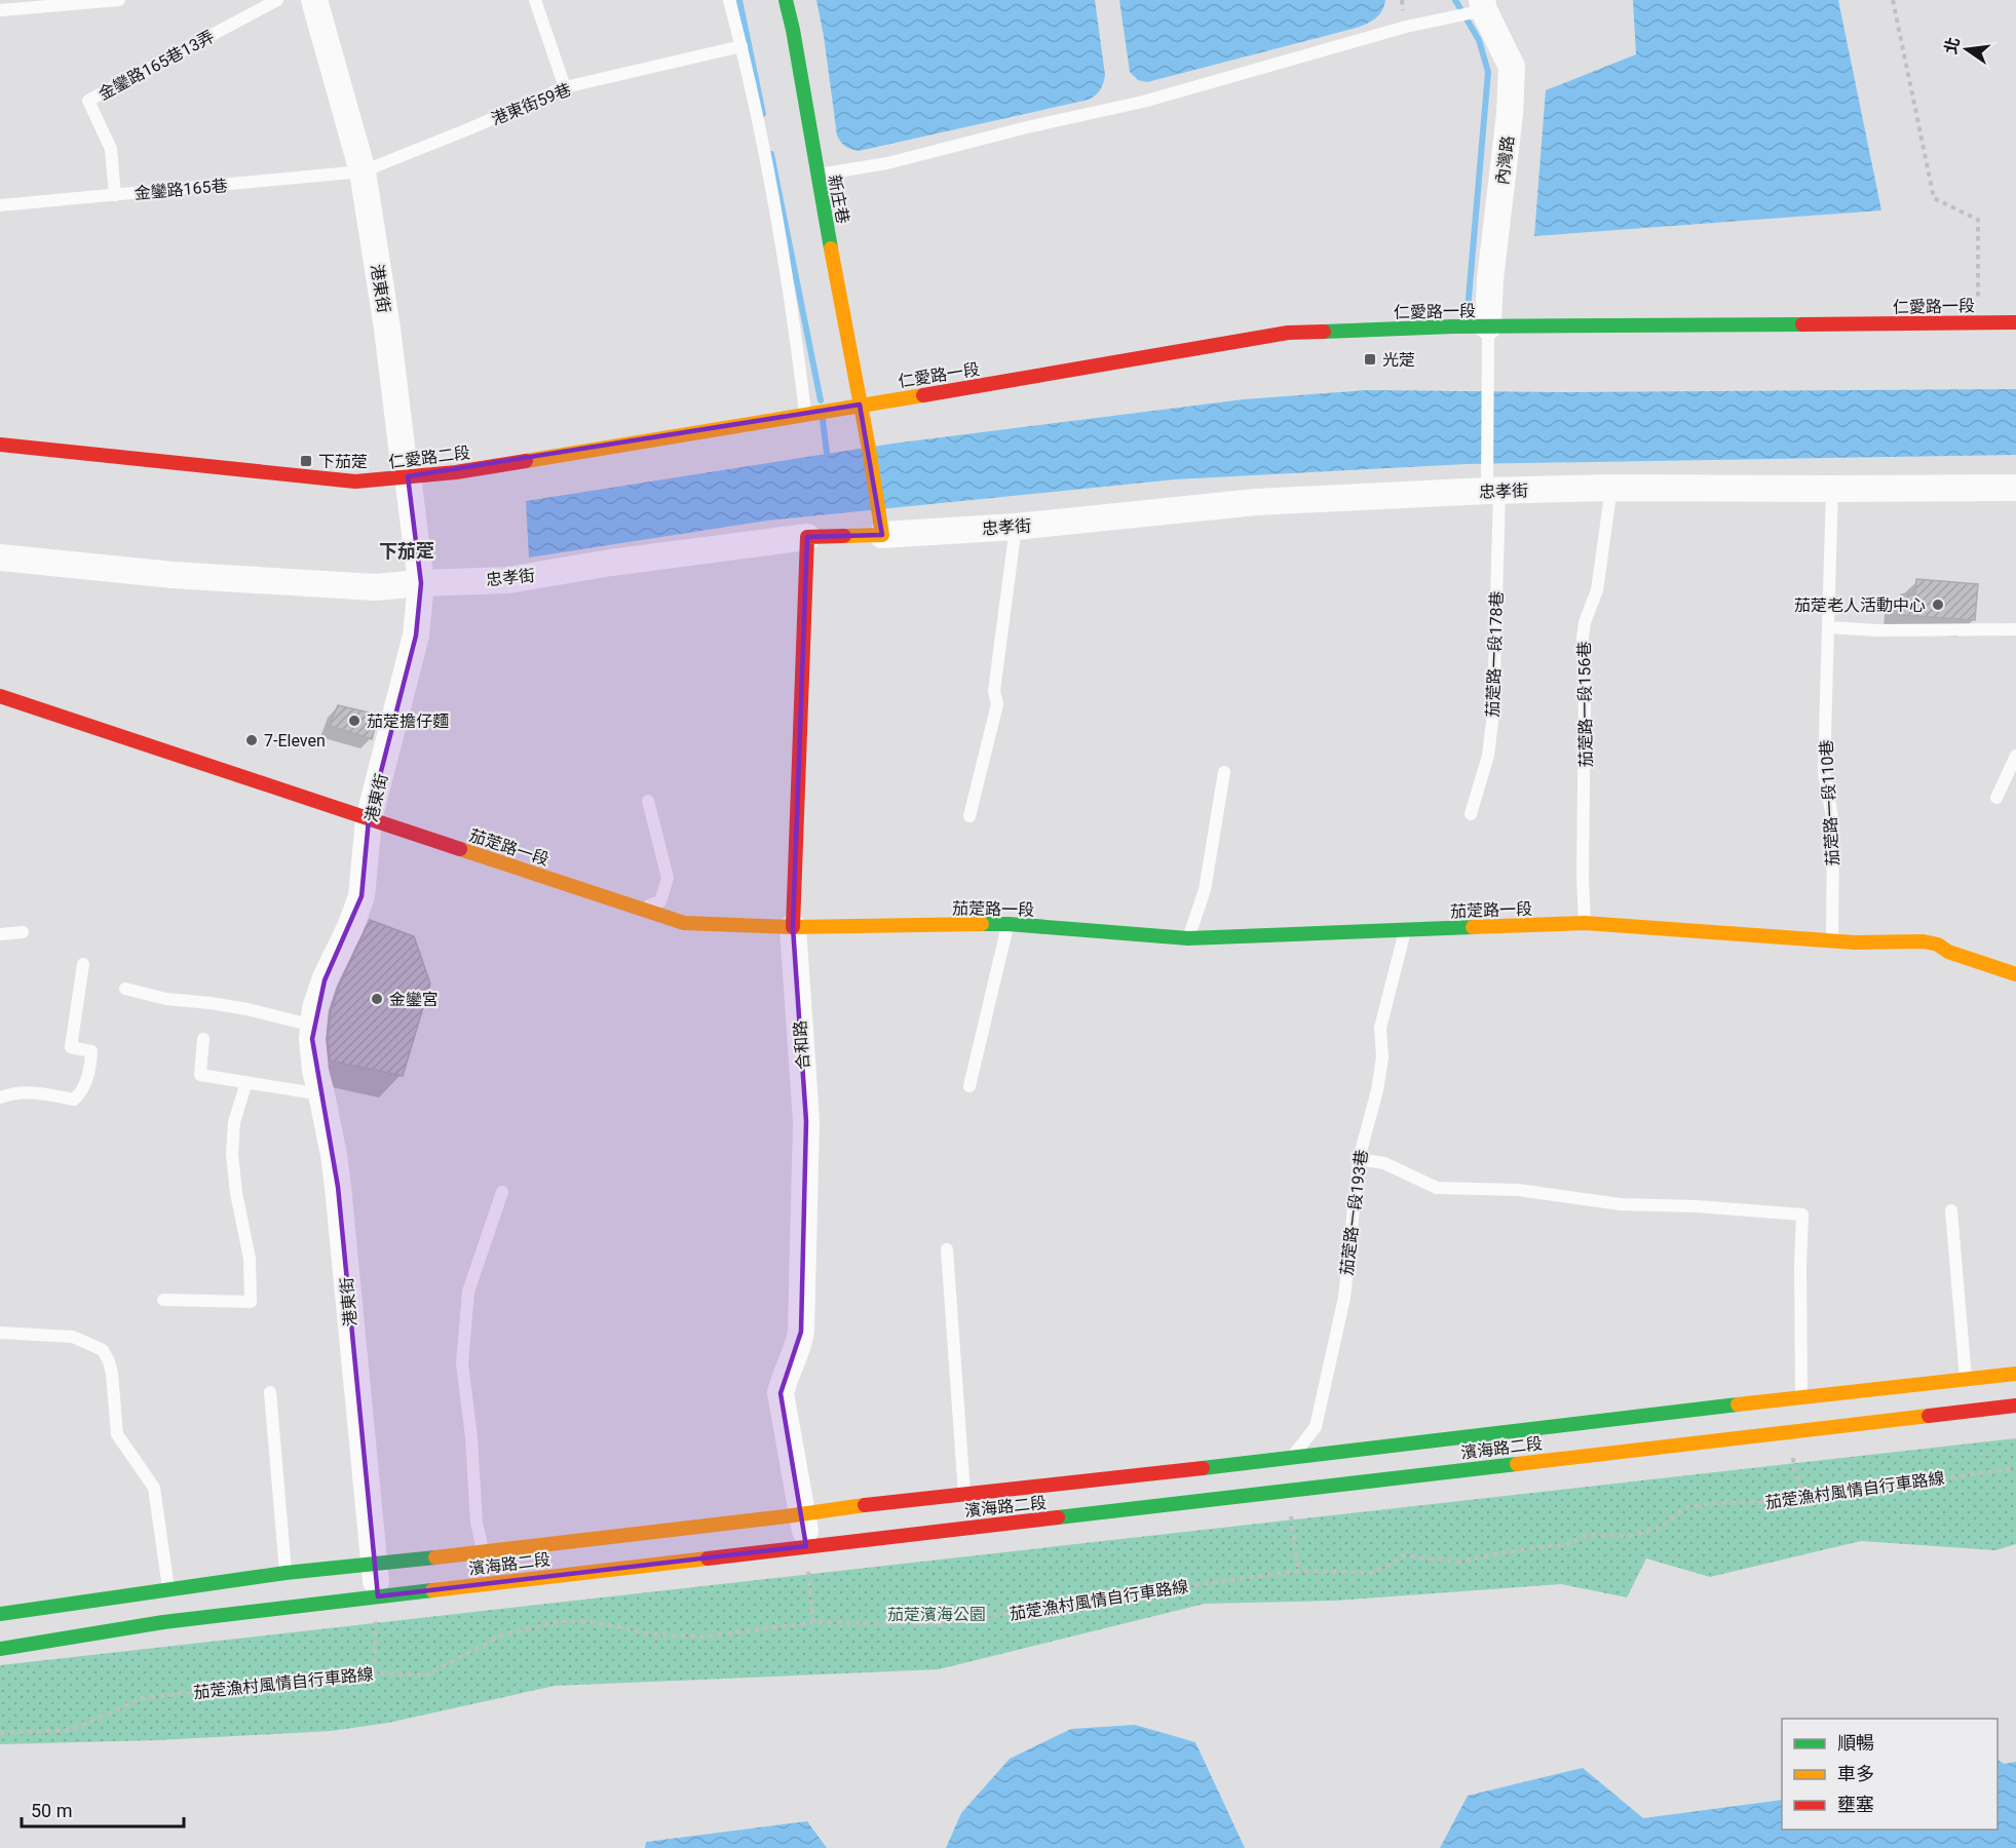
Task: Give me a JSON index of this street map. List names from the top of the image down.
{
  "streets": {
    "street": [
      "內灣路",
      "新庄巷",
      "港東街",
      "仁愛路一段",
      "仁愛路二段",
      "忠孝街",
      "茄萣路一段",
      "合和路",
      "濱海路二段"
    ],
    "lane": [
      "金鑾路165巷13弄",
      "港東街59巷",
      "金鑾路165巷",
      "茄萣路一段178巷",
      "茄萣路一段156巷",
      "茄萣路一段110巷",
      "茄萣路一段193巷"
    ],
    "path": ["茄萣漁村風情自行車路線"]
  },
  "crossings": [
    ["金鑾路165巷13弄", "金鑾路165巷"],
    ["港東街59巷", "金鑾路165巷"],
    ["港東街59巷", "港東街"],
    ["內灣路", "仁愛路一段"],
    ["內灣路", "茄萣路一段178巷"],
    ["金鑾路165巷", "港東街"],
    ["新庄巷", "仁愛路一段"],
    ["新庄巷", "仁愛路二段"],
    ["新庄巷", "忠孝街"],
    ["港東街", "仁愛路二段"],
    ["港東街", "忠孝街"],
    ["港東街", "茄萣路一段"],
    ["港東街", "濱海路二段"],
    ["仁愛路一段", "仁愛路二段"],
    ["仁愛路一段", "茄萣路一段178巷"],
    ["忠孝街", "茄萣路一段178巷"],
    ["忠孝街", "茄萣路一段156巷"],
    ["忠孝街", "茄萣路一段110巷"],
    ["忠孝街", "合和路"],
    ["茄萣路一段156巷", "茄萣路一段"],
    ["茄萣路一段110巷", "茄萣路一段"],
    ["茄萣路一段", "合和路"],
    ["茄萣路一段", "茄萣路一段193巷"],
    ["合和路", "濱海路二段"],
    ["茄萣路一段193巷", "濱海路二段"]
  ],
  "districts": ["下茄萣"],
  "parks": ["茄萣濱海公園"],
  "places": {
    "transit": ["光萣", "下茄萣"],
    "other": [
      "茄萣老人活動中心",
      "茄萣擔仔麵",
      "7-Eleven",
      "金鑾宮"
    ]
  },
  "legend": ["順暢", "車多", "壅塞"],
  "scale_bar": "50 m",
  "north": "left"
}
